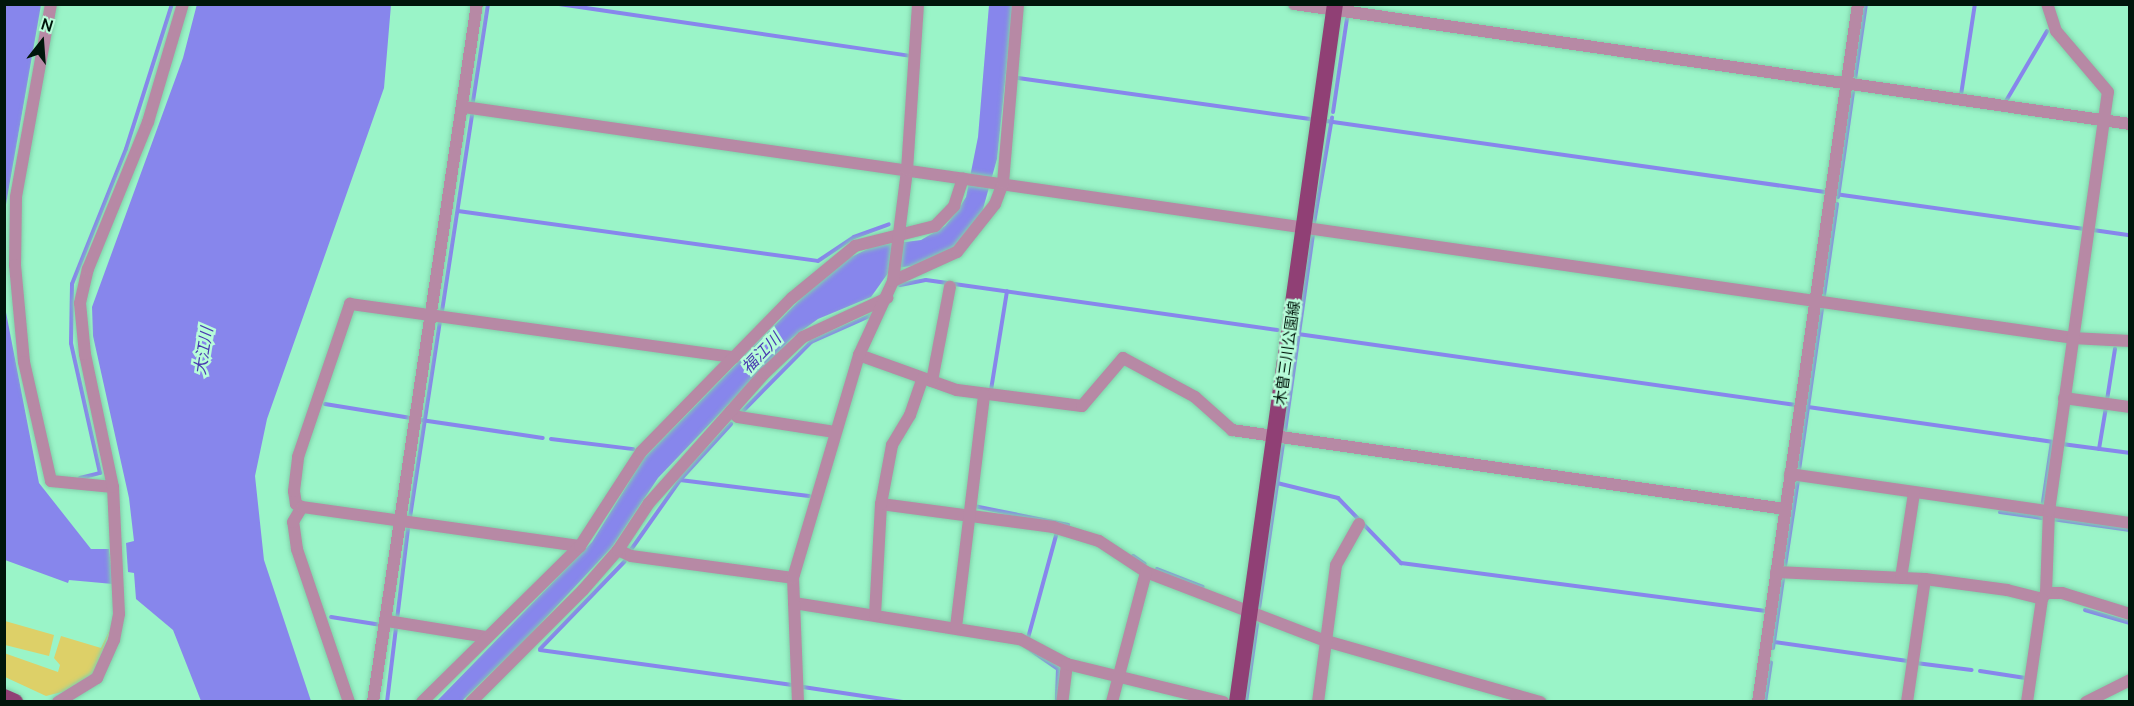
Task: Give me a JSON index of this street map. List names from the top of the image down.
{
  "streets": {
    "main road": ["木曽三川公園線"]
  },
  "water": ["大江川", "福江川"],
  "north": "top"
}
